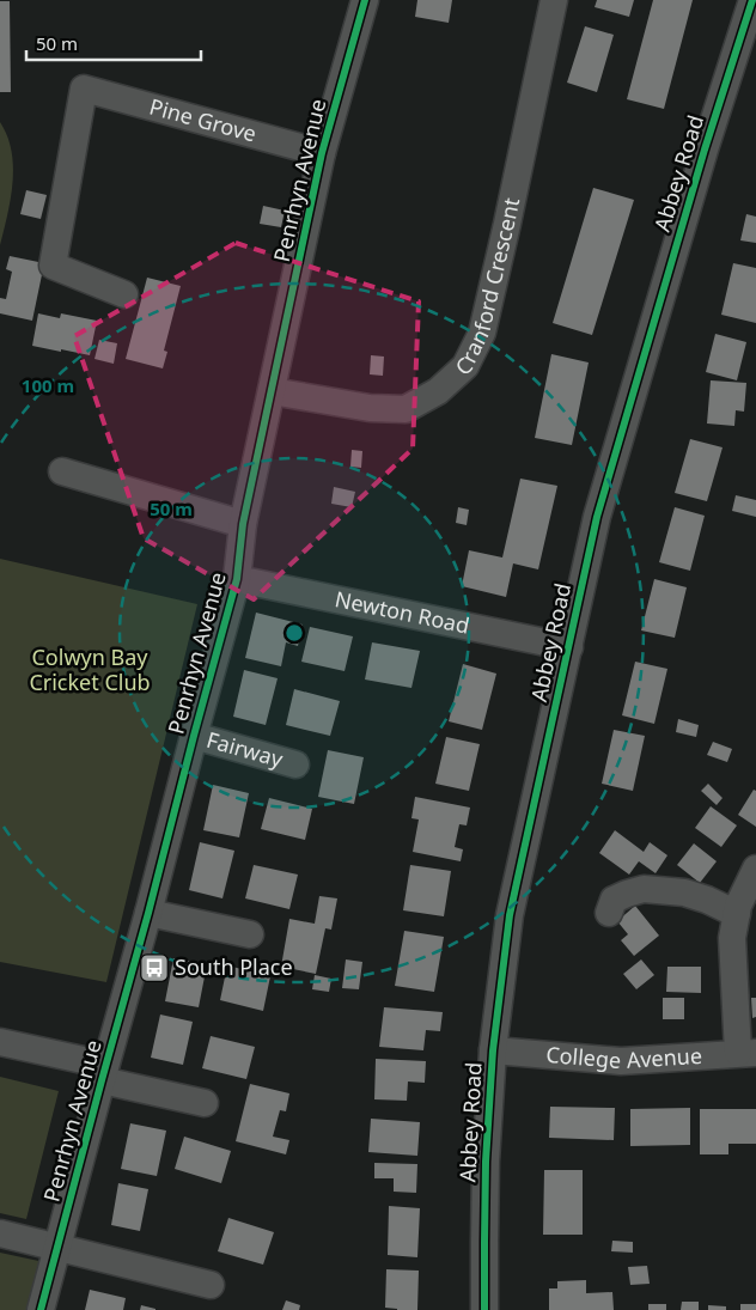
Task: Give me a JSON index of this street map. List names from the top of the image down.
{
  "streets": {
    "street": [
      "Pine Grove",
      "Abbey Road",
      "Penrhyn Avenue",
      "Cranford Crescent",
      "Newton Road",
      "Fairway",
      "College Avenue"
    ]
  },
  "crossings": [
    ["Pine Grove", "Penrhyn Avenue"],
    ["Abbey Road", "Newton Road"],
    ["Abbey Road", "College Avenue"],
    ["Penrhyn Avenue", "Cranford Crescent"],
    ["Penrhyn Avenue", "Newton Road"],
    ["Penrhyn Avenue", "Fairway"]
  ],
  "parks": ["Colwyn Bay Cricket Club"],
  "places": {
    "bus stop": ["South Place"]
  },
  "scale_bar": "50 m",
  "rings": ["100 m", "50 m"]
}
